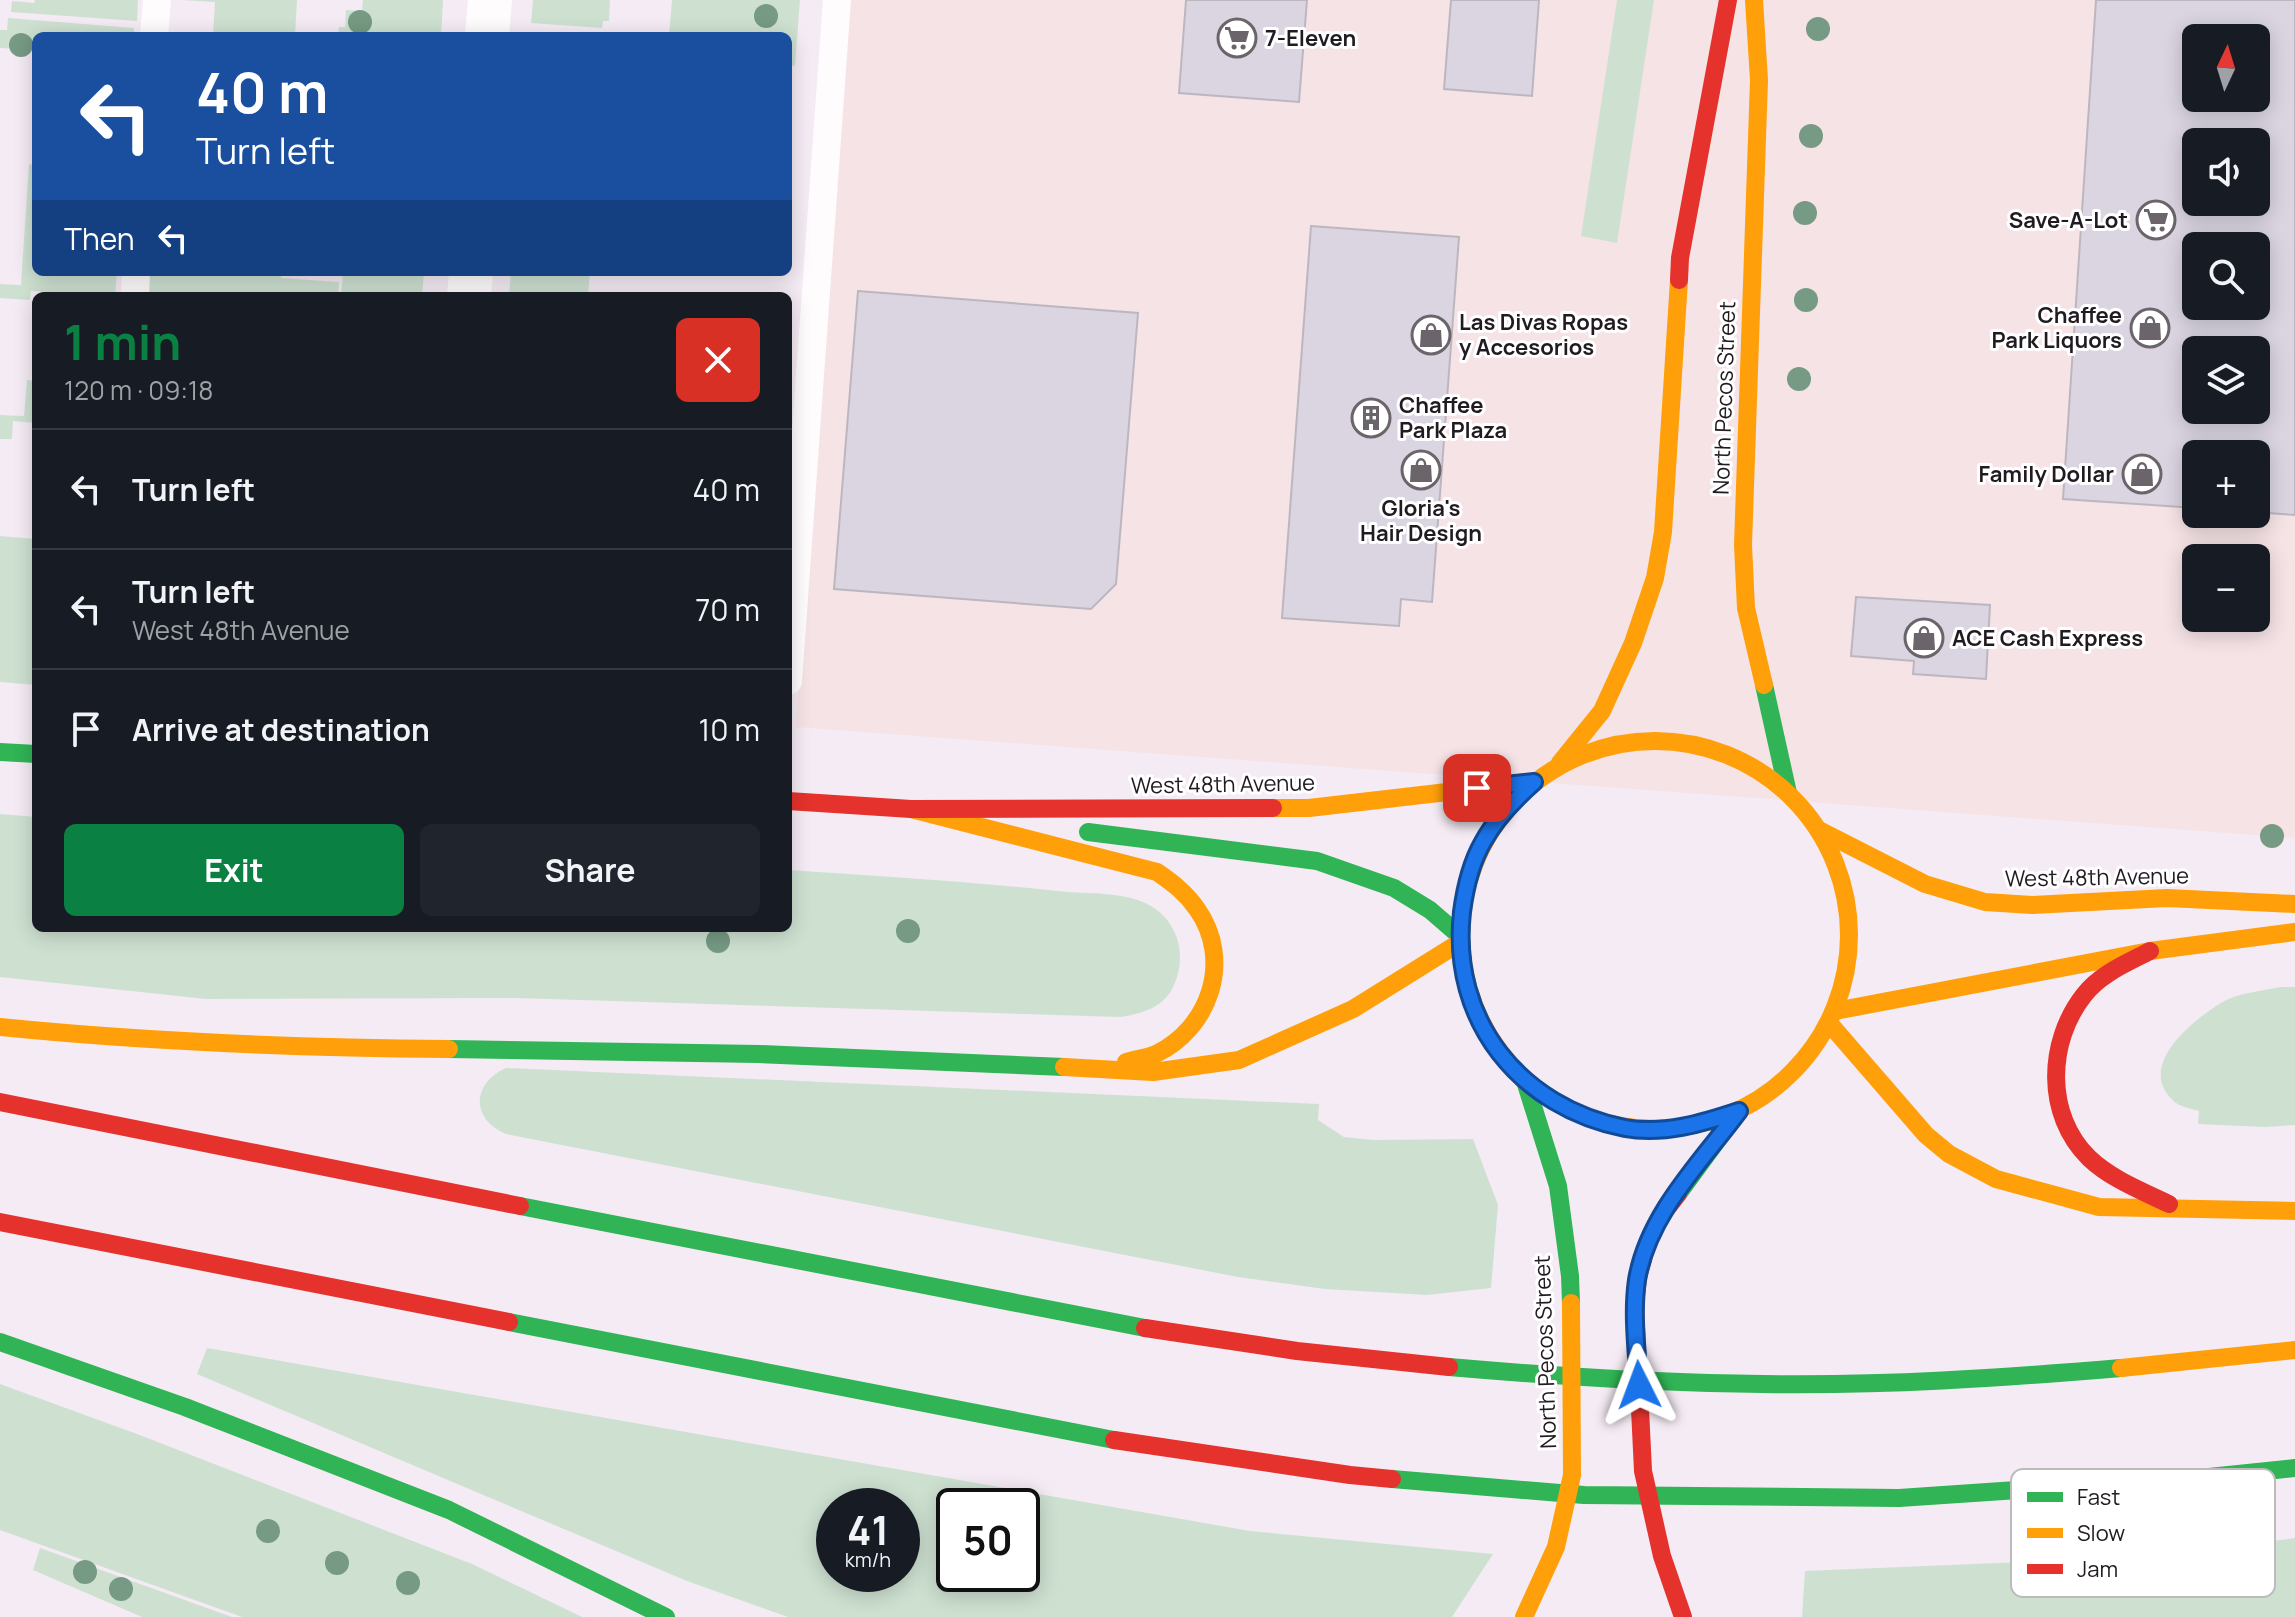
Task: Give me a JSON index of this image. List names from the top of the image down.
{
  "streets": {
    "main road": ["North Pecos Street", "West 48th Avenue"]
  },
  "places": {
    "supermarket": ["7-Eleven", "Save-A-Lot"],
    "shop": [
      "Chaffee Park Liquors",
      "Las Divas Ropas y Accesorios",
      "Gloria's Hair Design",
      "Family Dollar",
      "ACE Cash Express"
    ],
    "building": ["Chaffee Park Plaza"]
  },
  "legend": ["Fast", "Slow", "Jam"],
  "north": "top",
  "page": {
    "map_buttons": ["+", "−"],
    "turn": ["40 m", "Turn left"],
    "then": "Then",
    "heading": ["1 min", "120 m · 09:18"],
    "list": [
      {
        "name": "Turn left",
        "value": "40 m"
      },
      {
        "name": "Turn left",
        "note": "West 48th Avenue",
        "value": "70 m"
      },
      {
        "name": "Arrive at destination",
        "value": "10 m"
      }
    ],
    "buttons": ["Exit", "Share"],
    "speed": "41 km/h",
    "limit": "50"
  }
}
